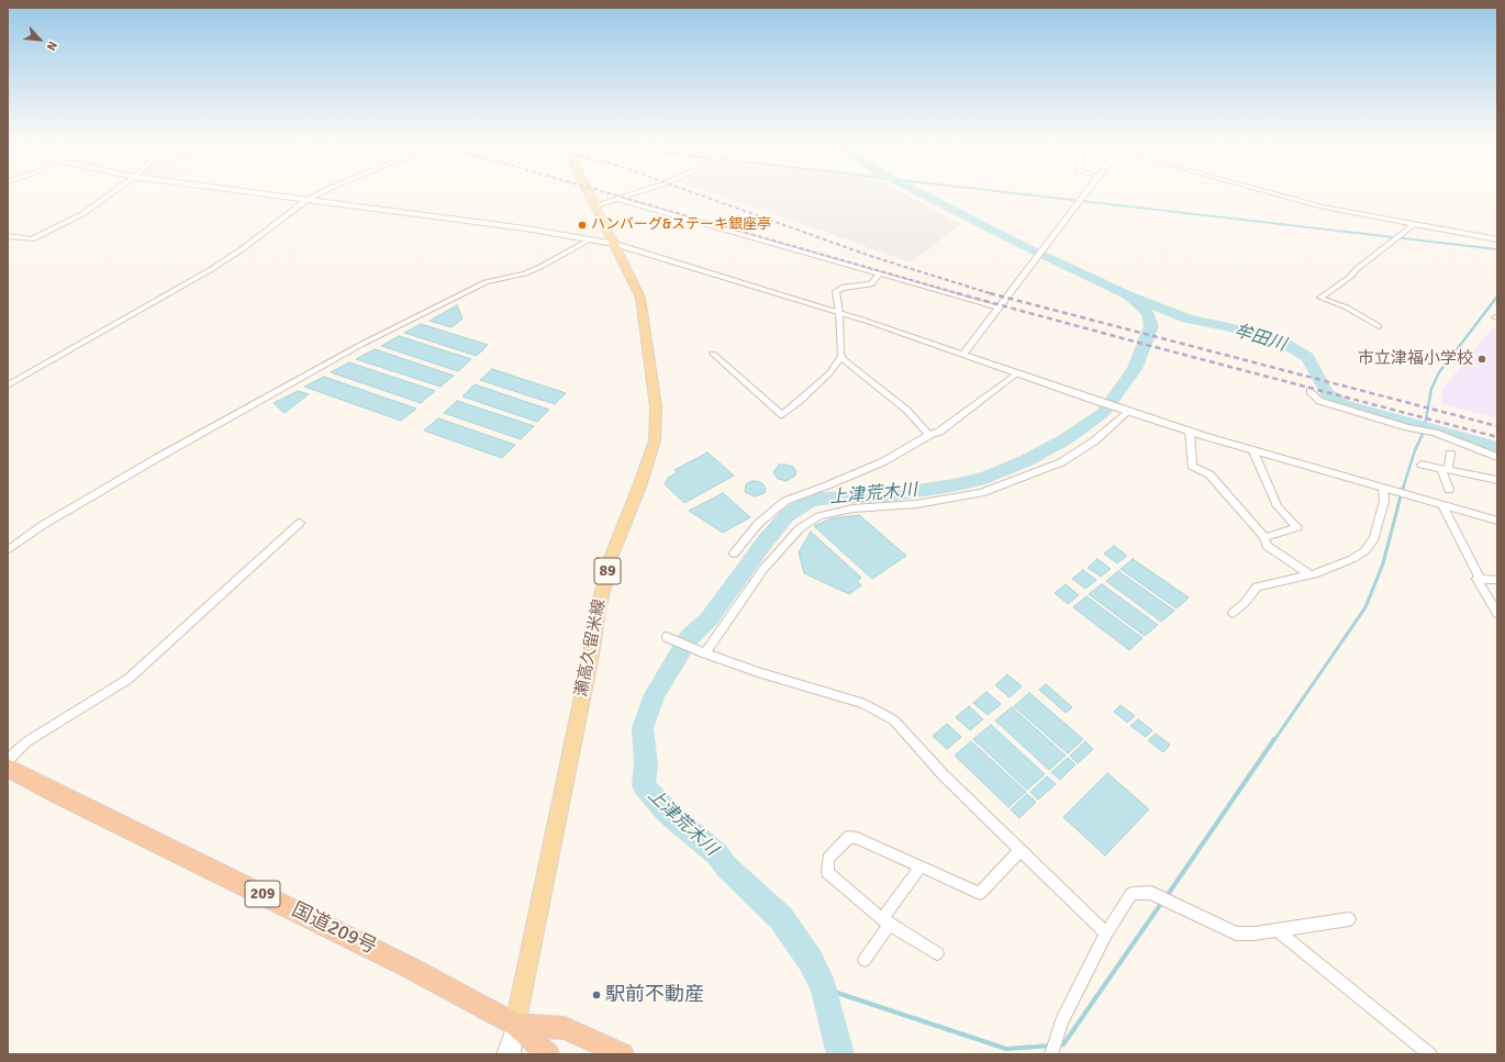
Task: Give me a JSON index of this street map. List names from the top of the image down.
{
  "streets": {
    "highway": ["209", "国道209号"],
    "main road": ["89", "瀬高久留米線"]
  },
  "crossings": [
    ["瀬高久留米線", "209"],
    ["瀬高久留米線", "国道209号"],
    ["209", "国道209号"]
  ],
  "water": ["牟田川", "上津荒木川"],
  "places": ["ハンバーグ&ステーキ銀座亭", "市立津福小学校", "駅前不動産"],
  "north": "bottom right"
}
